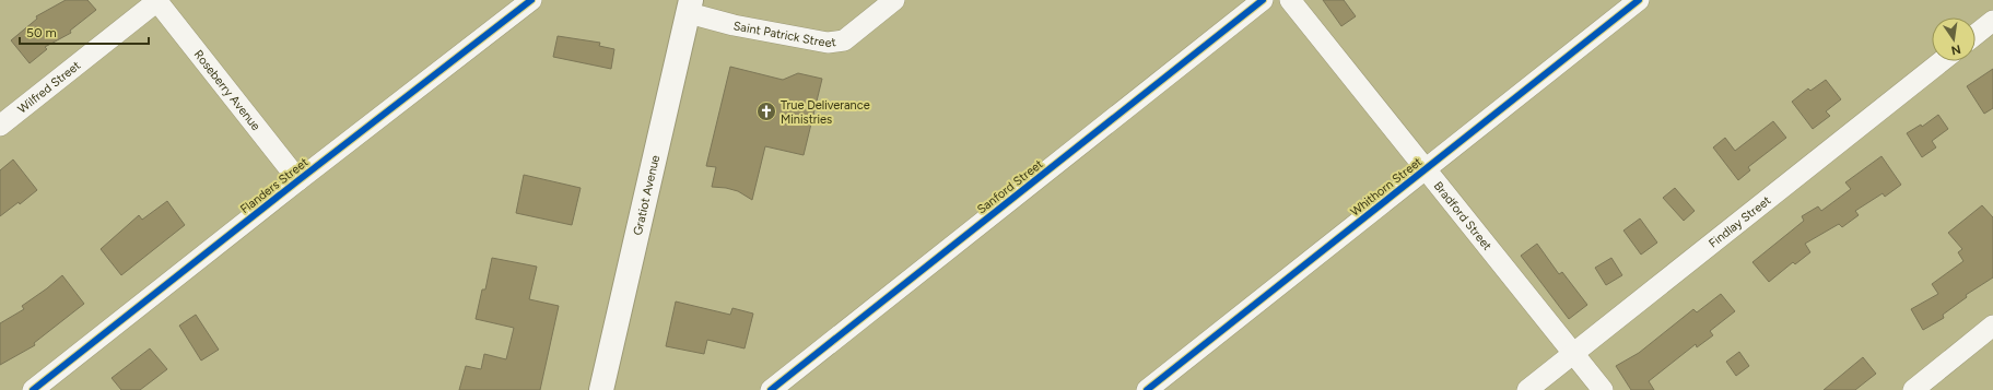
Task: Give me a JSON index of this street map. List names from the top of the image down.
{
  "streets": {
    "main road": ["Gratiot Avenue"],
    "street": [
      "Saint Patrick Street",
      "Wilfred Street",
      "Roseberry Avenue",
      "Flanders Street",
      "Sanford Street",
      "Whithorn Street",
      "Bradford Street",
      "Findlay Street"
    ]
  },
  "crossings": [
    ["Saint Patrick Street", "Gratiot Avenue"],
    ["Wilfred Street", "Roseberry Avenue"],
    ["Roseberry Avenue", "Flanders Street"],
    ["Whithorn Street", "Bradford Street"],
    ["Bradford Street", "Findlay Street"]
  ],
  "places": {
    "church": ["True Deliverance Ministries"]
  },
  "scale_bar": "50 m",
  "north": "bottom"
}
